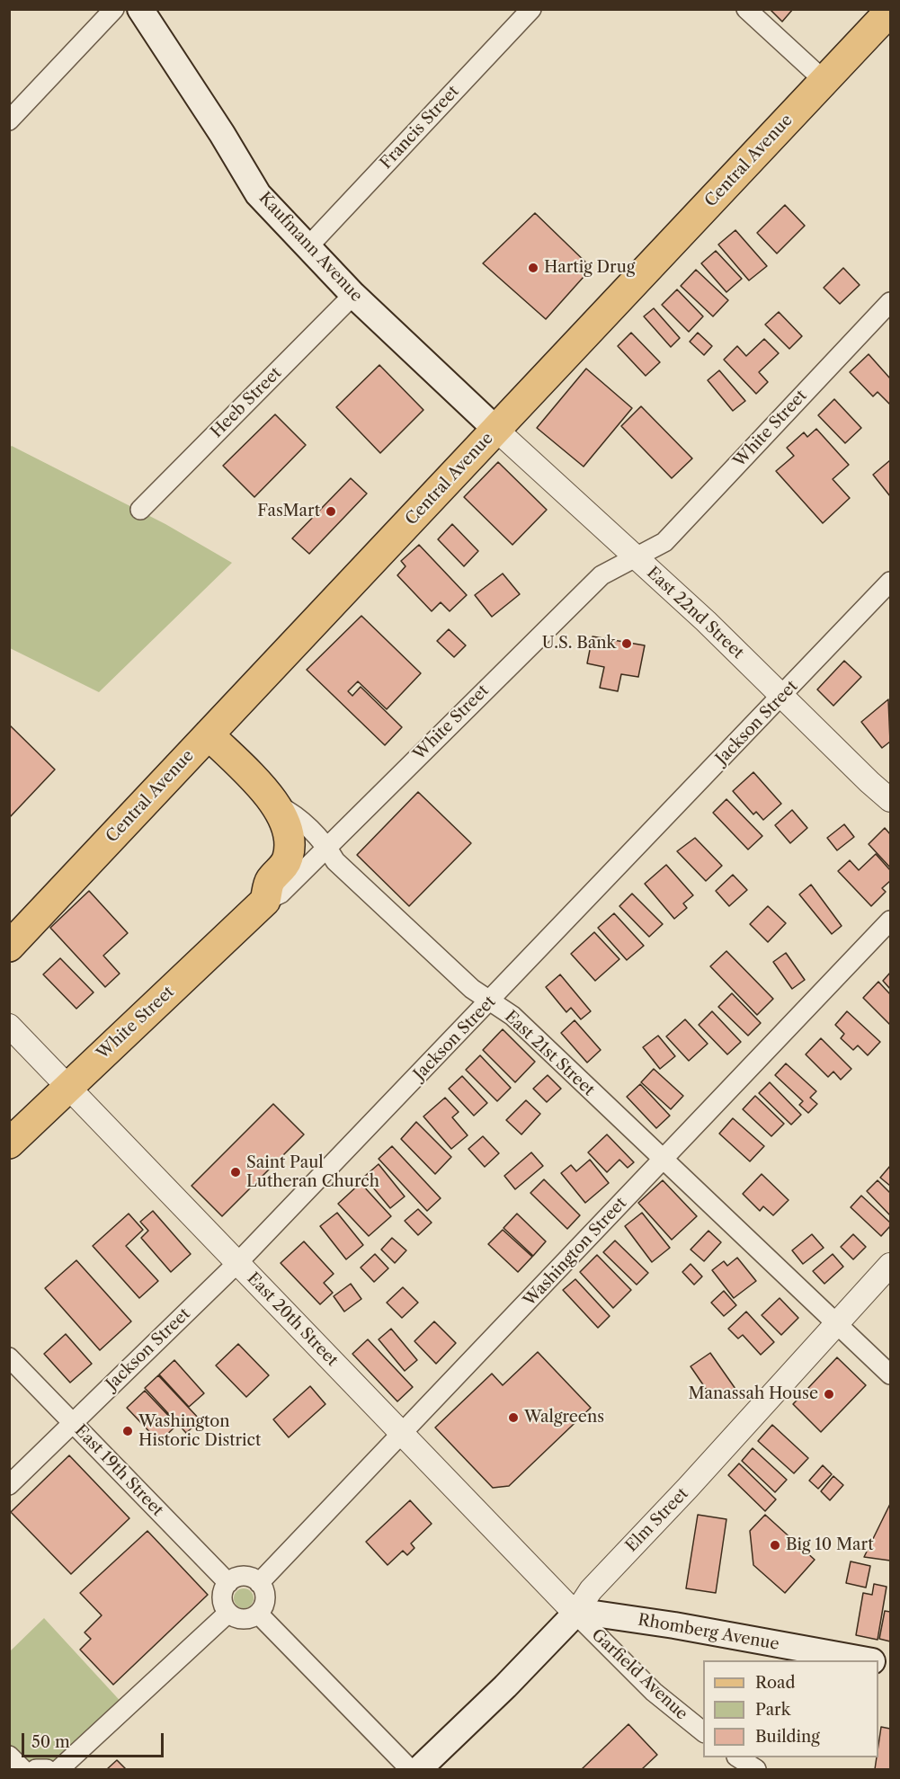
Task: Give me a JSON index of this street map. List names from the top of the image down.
{
  "streets": {
    "main road": [
      "Central Avenue",
      "Kaufmann Avenue",
      "White Street",
      "East 21st Street",
      "Elm Street",
      "Rhomberg Avenue"
    ],
    "street": [
      "Francis Street",
      "Heeb Street",
      "East 22nd Street",
      "Jackson Street",
      "Washington Street",
      "East 20th Street",
      "East 19th Street",
      "Garfield Avenue"
    ]
  },
  "crossings": [
    ["Francis Street", "Kaufmann Avenue"],
    ["Central Avenue", "Kaufmann Avenue"],
    ["Central Avenue", "East 22nd Street"],
    ["Central Avenue", "East 21st Street"],
    ["Kaufmann Avenue", "Heeb Street"],
    ["Kaufmann Avenue", "East 22nd Street"],
    ["White Street", "East 22nd Street"],
    ["White Street", "East 21st Street"],
    ["White Street", "East 20th Street"],
    ["East 22nd Street", "Jackson Street"],
    ["Jackson Street", "East 21st Street"],
    ["Jackson Street", "East 20th Street"],
    ["Jackson Street", "East 19th Street"],
    ["East 21st Street", "Washington Street"],
    ["East 21st Street", "Elm Street"],
    ["Washington Street", "East 20th Street"],
    ["Washington Street", "East 19th Street"],
    ["East 20th Street", "Elm Street"],
    ["East 20th Street", "Rhomberg Avenue"],
    ["East 20th Street", "Garfield Avenue"],
    ["Elm Street", "Rhomberg Avenue"],
    ["Elm Street", "Garfield Avenue"],
    ["Rhomberg Avenue", "Garfield Avenue"]
  ],
  "places": [
    "Hartig Drug",
    "FasMart",
    "U.S. Bank",
    "Saint Paul Lutheran Church",
    "Manassah House",
    "Walgreens",
    "Washington Historic District",
    "Big 10 Mart"
  ],
  "legend": ["Road", "Park", "Building"],
  "scale_bar": "50 m"
}
